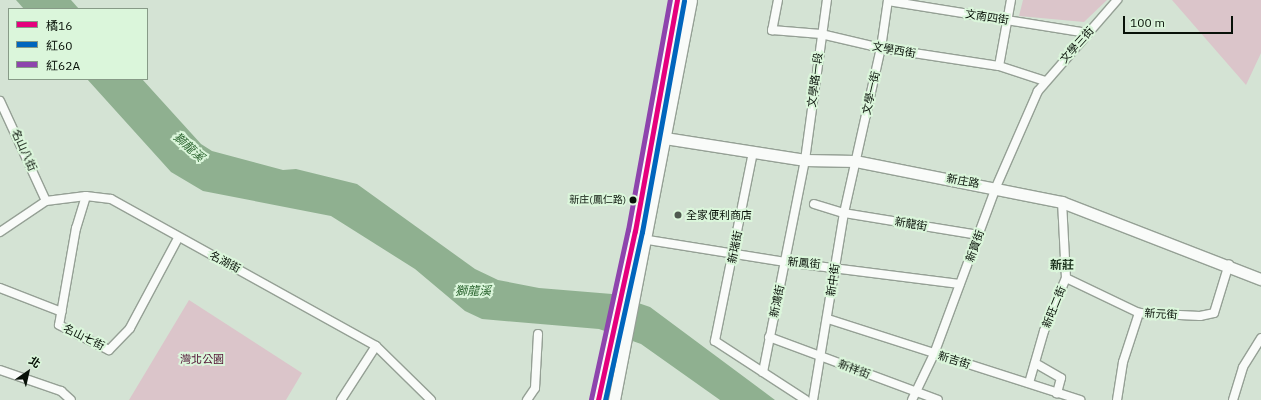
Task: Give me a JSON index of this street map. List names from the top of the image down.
{
  "streets": {
    "main road": ["新庄路"],
    "street": [
      "文南四街",
      "文學三街",
      "文學西街",
      "文學路一段",
      "文學一街",
      "名山八街",
      "新龍街",
      "新寶街",
      "新瑞街",
      "名湖街",
      "新鳳街",
      "新中街",
      "新鴻街",
      "新旺二街",
      "新元街",
      "名山七街",
      "新吉街",
      "新祥街"
    ]
  },
  "crossings": [
    ["文南四街", "文學三街"],
    ["文南四街", "文學一街"],
    ["文學三街", "文學西街"],
    ["文學三街", "新寶街"],
    ["文學西街", "文學路一段"],
    ["文學西街", "文學一街"],
    ["文學路一段", "新庄路"],
    ["文學路一段", "新鴻街"],
    ["文學一街", "新庄路"],
    ["文學一街", "新中街"],
    ["名山八街", "名湖街"],
    ["新庄路", "新寶街"],
    ["新庄路", "新瑞街"],
    ["新庄路", "新中街"],
    ["新庄路", "新鴻街"],
    ["新庄路", "新旺二街"],
    ["新庄路", "新元街"],
    ["新龍街", "新寶街"],
    ["新龍街", "新中街"],
    ["新寶街", "新鳳街"],
    ["新寶街", "新吉街"],
    ["新寶街", "新祥街"],
    ["新瑞街", "新鳳街"],
    ["新瑞街", "新鴻街"],
    ["名湖街", "名山七街"],
    ["新鳳街", "新中街"],
    ["新鳳街", "新鴻街"],
    ["新中街", "新吉街"],
    ["新中街", "新祥街"],
    ["新鴻街", "新祥街"],
    ["新旺二街", "新元街"],
    ["新旺二街", "新吉街"]
  ],
  "districts": ["新莊"],
  "water": ["獅龍溪"],
  "parks": ["灣北公園"],
  "places": ["新庄(鳳仁路)", "全家便利商店"],
  "lines": ["transit line 橘16", "transit line 紅62A", "transit line 紅60"],
  "legend": ["橘16", "紅60", "紅62A"],
  "scale_bar": "100 m",
  "north": "top right"
}
